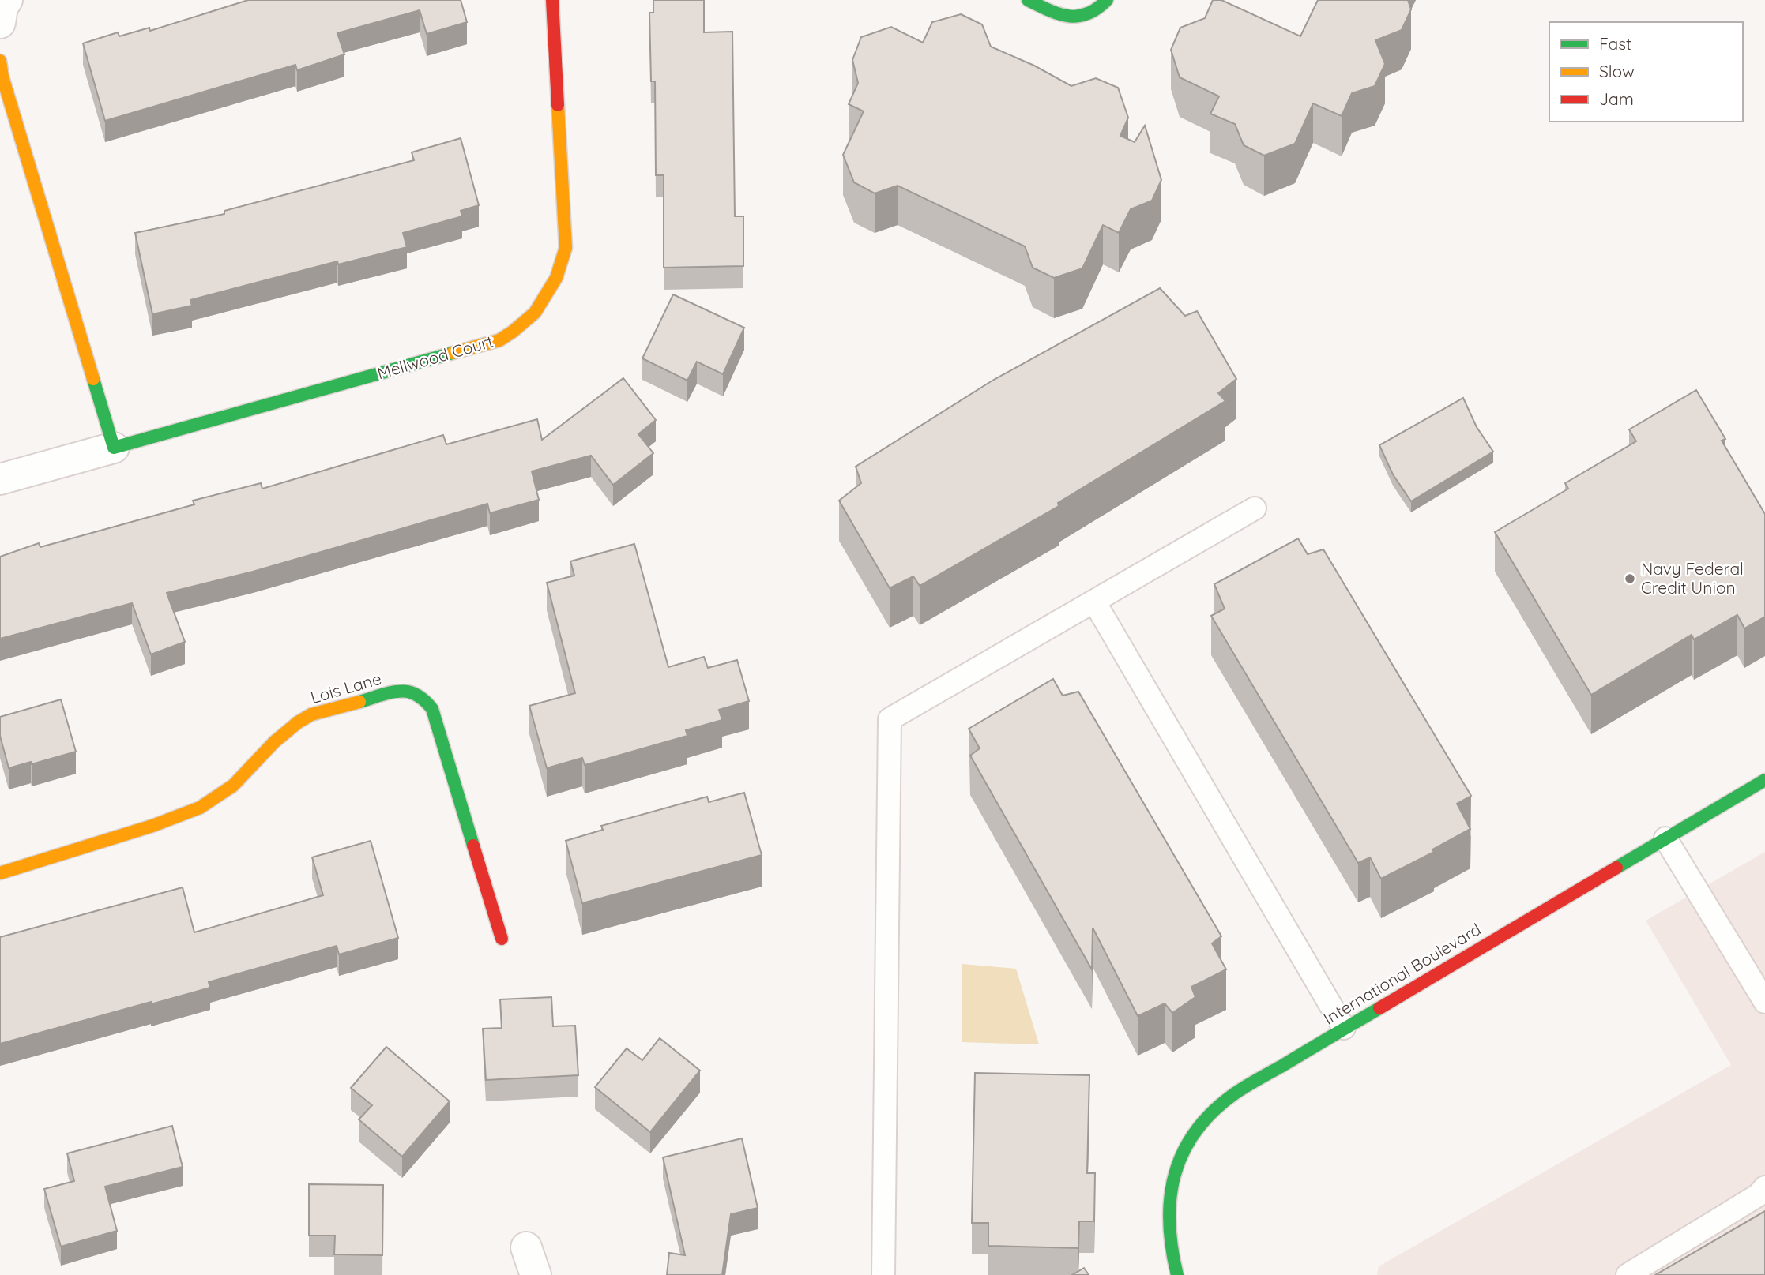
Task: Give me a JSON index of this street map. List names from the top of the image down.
{
  "streets": {
    "street": ["Mellwood Court", "Lois Lane", "International Boulevard"]
  },
  "places": ["Navy Federal Credit Union"],
  "legend": ["Fast", "Slow", "Jam"]
}
